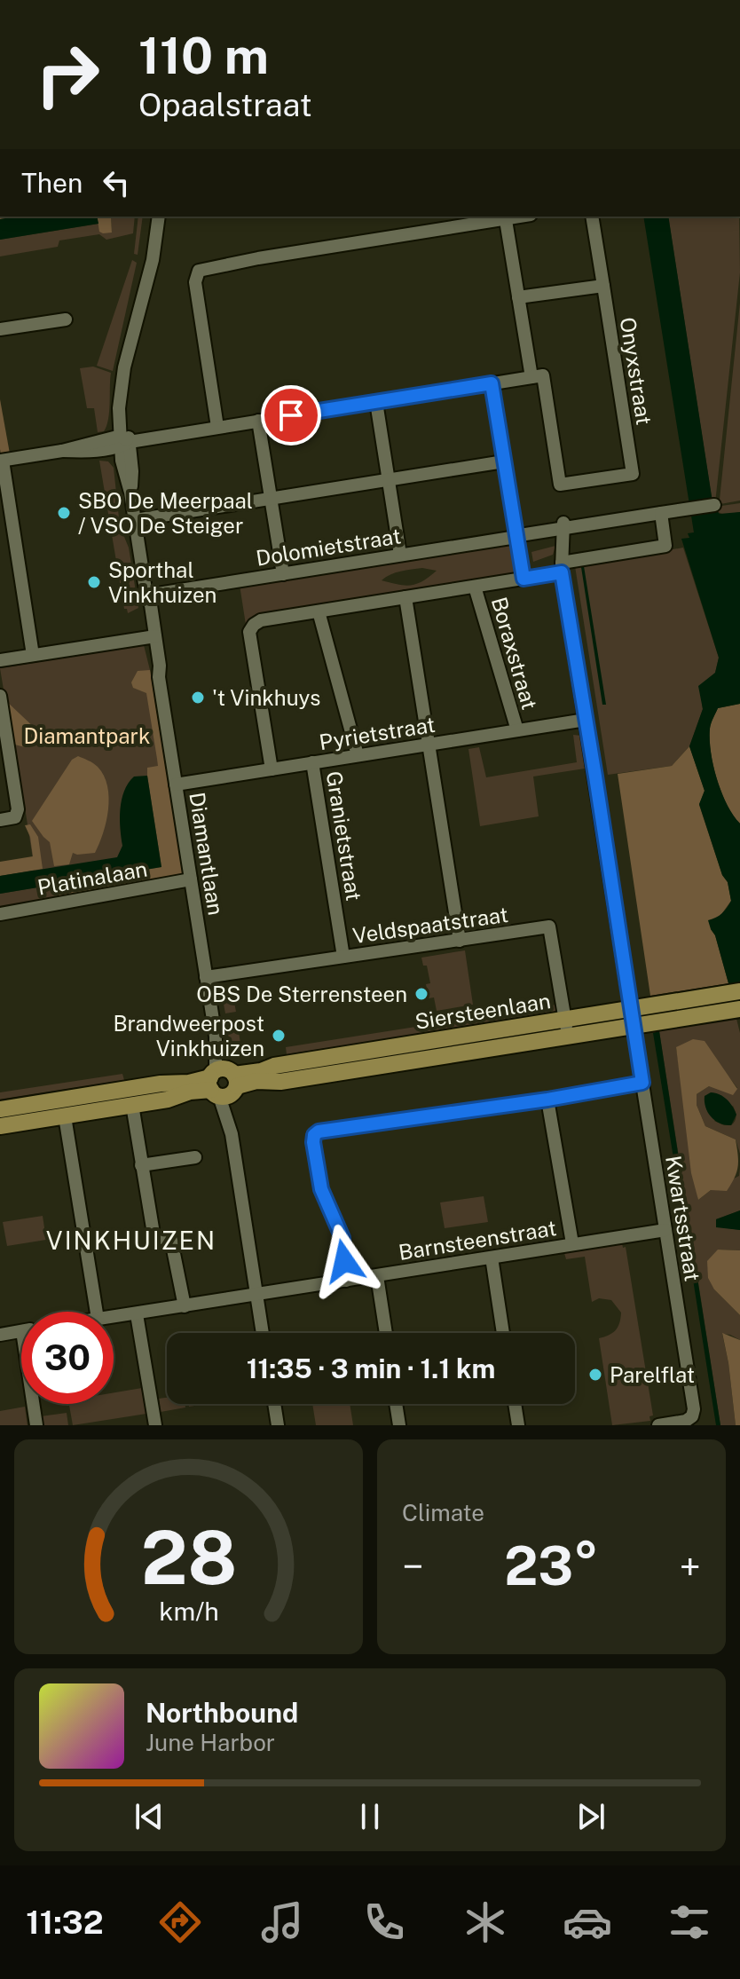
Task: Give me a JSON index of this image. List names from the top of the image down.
{
  "streets": {
    "main road": ["Siersteenlaan"],
    "street": [
      "Onyxstraat",
      "Dolomietstraat",
      "Boraxstraat",
      "Pyrietstraat",
      "Granietstraat",
      "Diamantlaan",
      "Platinalaan",
      "Veldspaatstraat",
      "Kwartsstraat",
      "Barnsteenstraat"
    ]
  },
  "crossings": [
    ["Dolomietstraat", "Diamantlaan"],
    ["Boraxstraat", "Pyrietstraat"],
    ["Boraxstraat", "Siersteenlaan"],
    ["Boraxstraat", "Kwartsstraat"],
    ["Pyrietstraat", "Granietstraat"],
    ["Pyrietstraat", "Diamantlaan"],
    ["Granietstraat", "Veldspaatstraat"],
    ["Diamantlaan", "Platinalaan"],
    ["Diamantlaan", "Veldspaatstraat"],
    ["Diamantlaan", "Siersteenlaan"],
    ["Diamantlaan", "Barnsteenstraat"],
    ["Veldspaatstraat", "Siersteenlaan"],
    ["Siersteenlaan", "Kwartsstraat"],
    ["Kwartsstraat", "Barnsteenstraat"]
  ],
  "districts": ["VINKHUIZEN"],
  "parks": ["Diamantpark"],
  "places": [
    "SBO De Meerpaal / VSO De Steiger",
    "Sporthal Vinkhuizen",
    "'t Vinkhuys",
    "OBS De Sterrensteen",
    "Brandweerpost Vinkhuizen",
    "Parelflat"
  ],
  "page": {
    "turn": ["110 m", "Opaalstraat"],
    "then": "Then",
    "limit": "30",
    "trip": "11:35 · 3 min · 1.1 km",
    "tile": "Climate",
    "heat": ["−", "23°", "+"],
    "song": ["Northbound", "June Harbor"],
    "tabs": "11:32",
    "gauge": ["28", "km/h"]
  }
}
